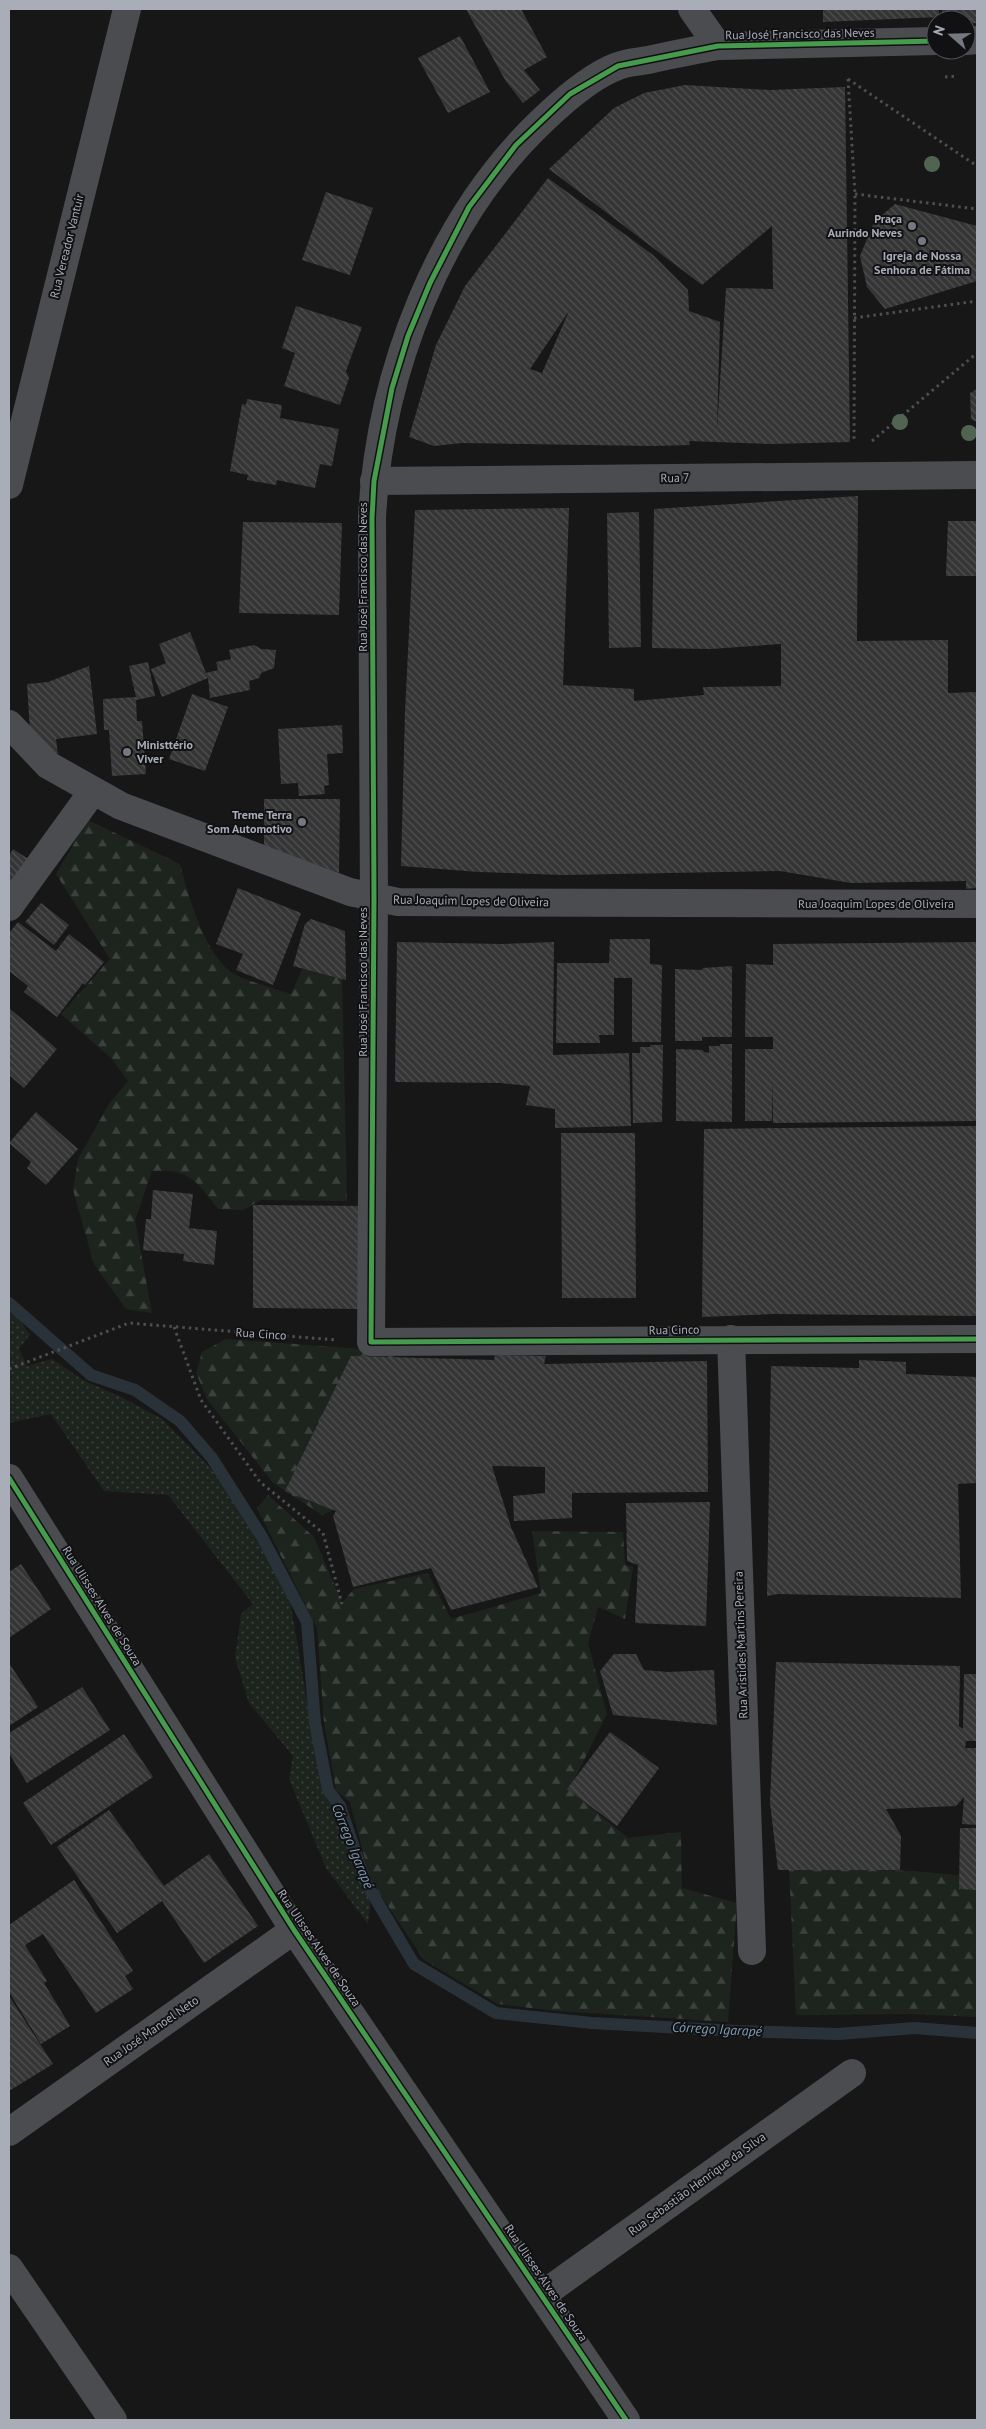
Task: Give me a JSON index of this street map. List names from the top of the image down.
{
  "streets": {
    "street": [
      "Rua José Francisco das Neves",
      "Rua Vereador Vantuir",
      "Rua 7",
      "Rua Joaquim Lopes de Oliveira",
      "Rua Cinco",
      "Rua Ulisses Alves de Souza",
      "Rua Aristides Martins Pereira",
      "Rua José Manoel Neto",
      "Rua Sebastião Henrique da Silva"
    ]
  },
  "crossings": [
    ["Rua José Francisco das Neves", "Rua 7"],
    ["Rua José Francisco das Neves", "Rua Joaquim Lopes de Oliveira"],
    ["Rua José Francisco das Neves", "Rua Cinco"],
    ["Rua Cinco", "Rua Aristides Martins Pereira"],
    ["Rua Ulisses Alves de Souza", "Rua José Manoel Neto"],
    ["Rua Ulisses Alves de Souza", "Rua Sebastião Henrique da Silva"]
  ],
  "water": ["Córrego Igarapé"],
  "places": [
    "Praça Aurindo Neves",
    "Igreja de Nossa Senhora de Fátima",
    "Ministtério Viver",
    "Treme Terra Som Automotivo"
  ],
  "north": "left"
}
